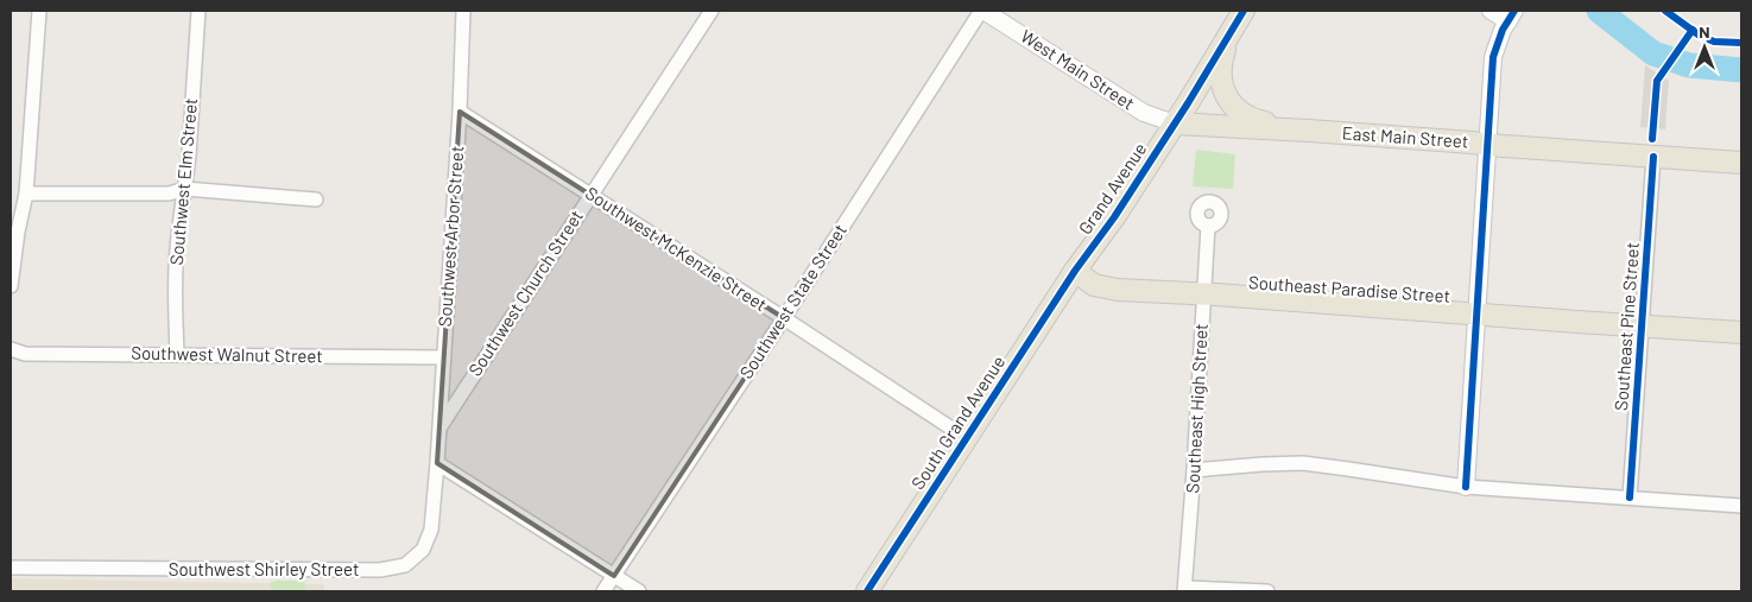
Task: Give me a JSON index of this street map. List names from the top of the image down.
{
  "streets": {
    "main road": [
      "East Main Street",
      "Grand Avenue",
      "Southeast Paradise Street",
      "South Grand Avenue"
    ],
    "street": [
      "West Main Street",
      "Southwest Elm Street",
      "Southwest Arbor Street",
      "Southwest McKenzie Street",
      "Southwest Church Street",
      "Southwest State Street",
      "Southeast Pine Street",
      "Southwest Walnut Street",
      "Southeast High Street",
      "Southwest Shirley Street"
    ]
  },
  "crossings": [
    ["West Main Street", "East Main Street"],
    ["West Main Street", "Grand Avenue"],
    ["West Main Street", "Southwest State Street"],
    ["East Main Street", "Grand Avenue"],
    ["East Main Street", "Southeast Pine Street"],
    ["Southwest Elm Street", "Southwest Walnut Street"],
    ["Grand Avenue", "Southeast Paradise Street"],
    ["Grand Avenue", "South Grand Avenue"],
    ["Southwest Arbor Street", "Southwest McKenzie Street"],
    ["Southwest Arbor Street", "Southwest Church Street"],
    ["Southwest Arbor Street", "Southwest Walnut Street"],
    ["Southwest Arbor Street", "Southwest Shirley Street"],
    ["Southwest McKenzie Street", "Southwest Church Street"],
    ["Southwest McKenzie Street", "Southwest State Street"],
    ["Southeast Paradise Street", "Southeast Pine Street"],
    ["Southeast Paradise Street", "Southeast High Street"],
    ["Southeast Paradise Street", "South Grand Avenue"]
  ],
  "north": "top"
}
